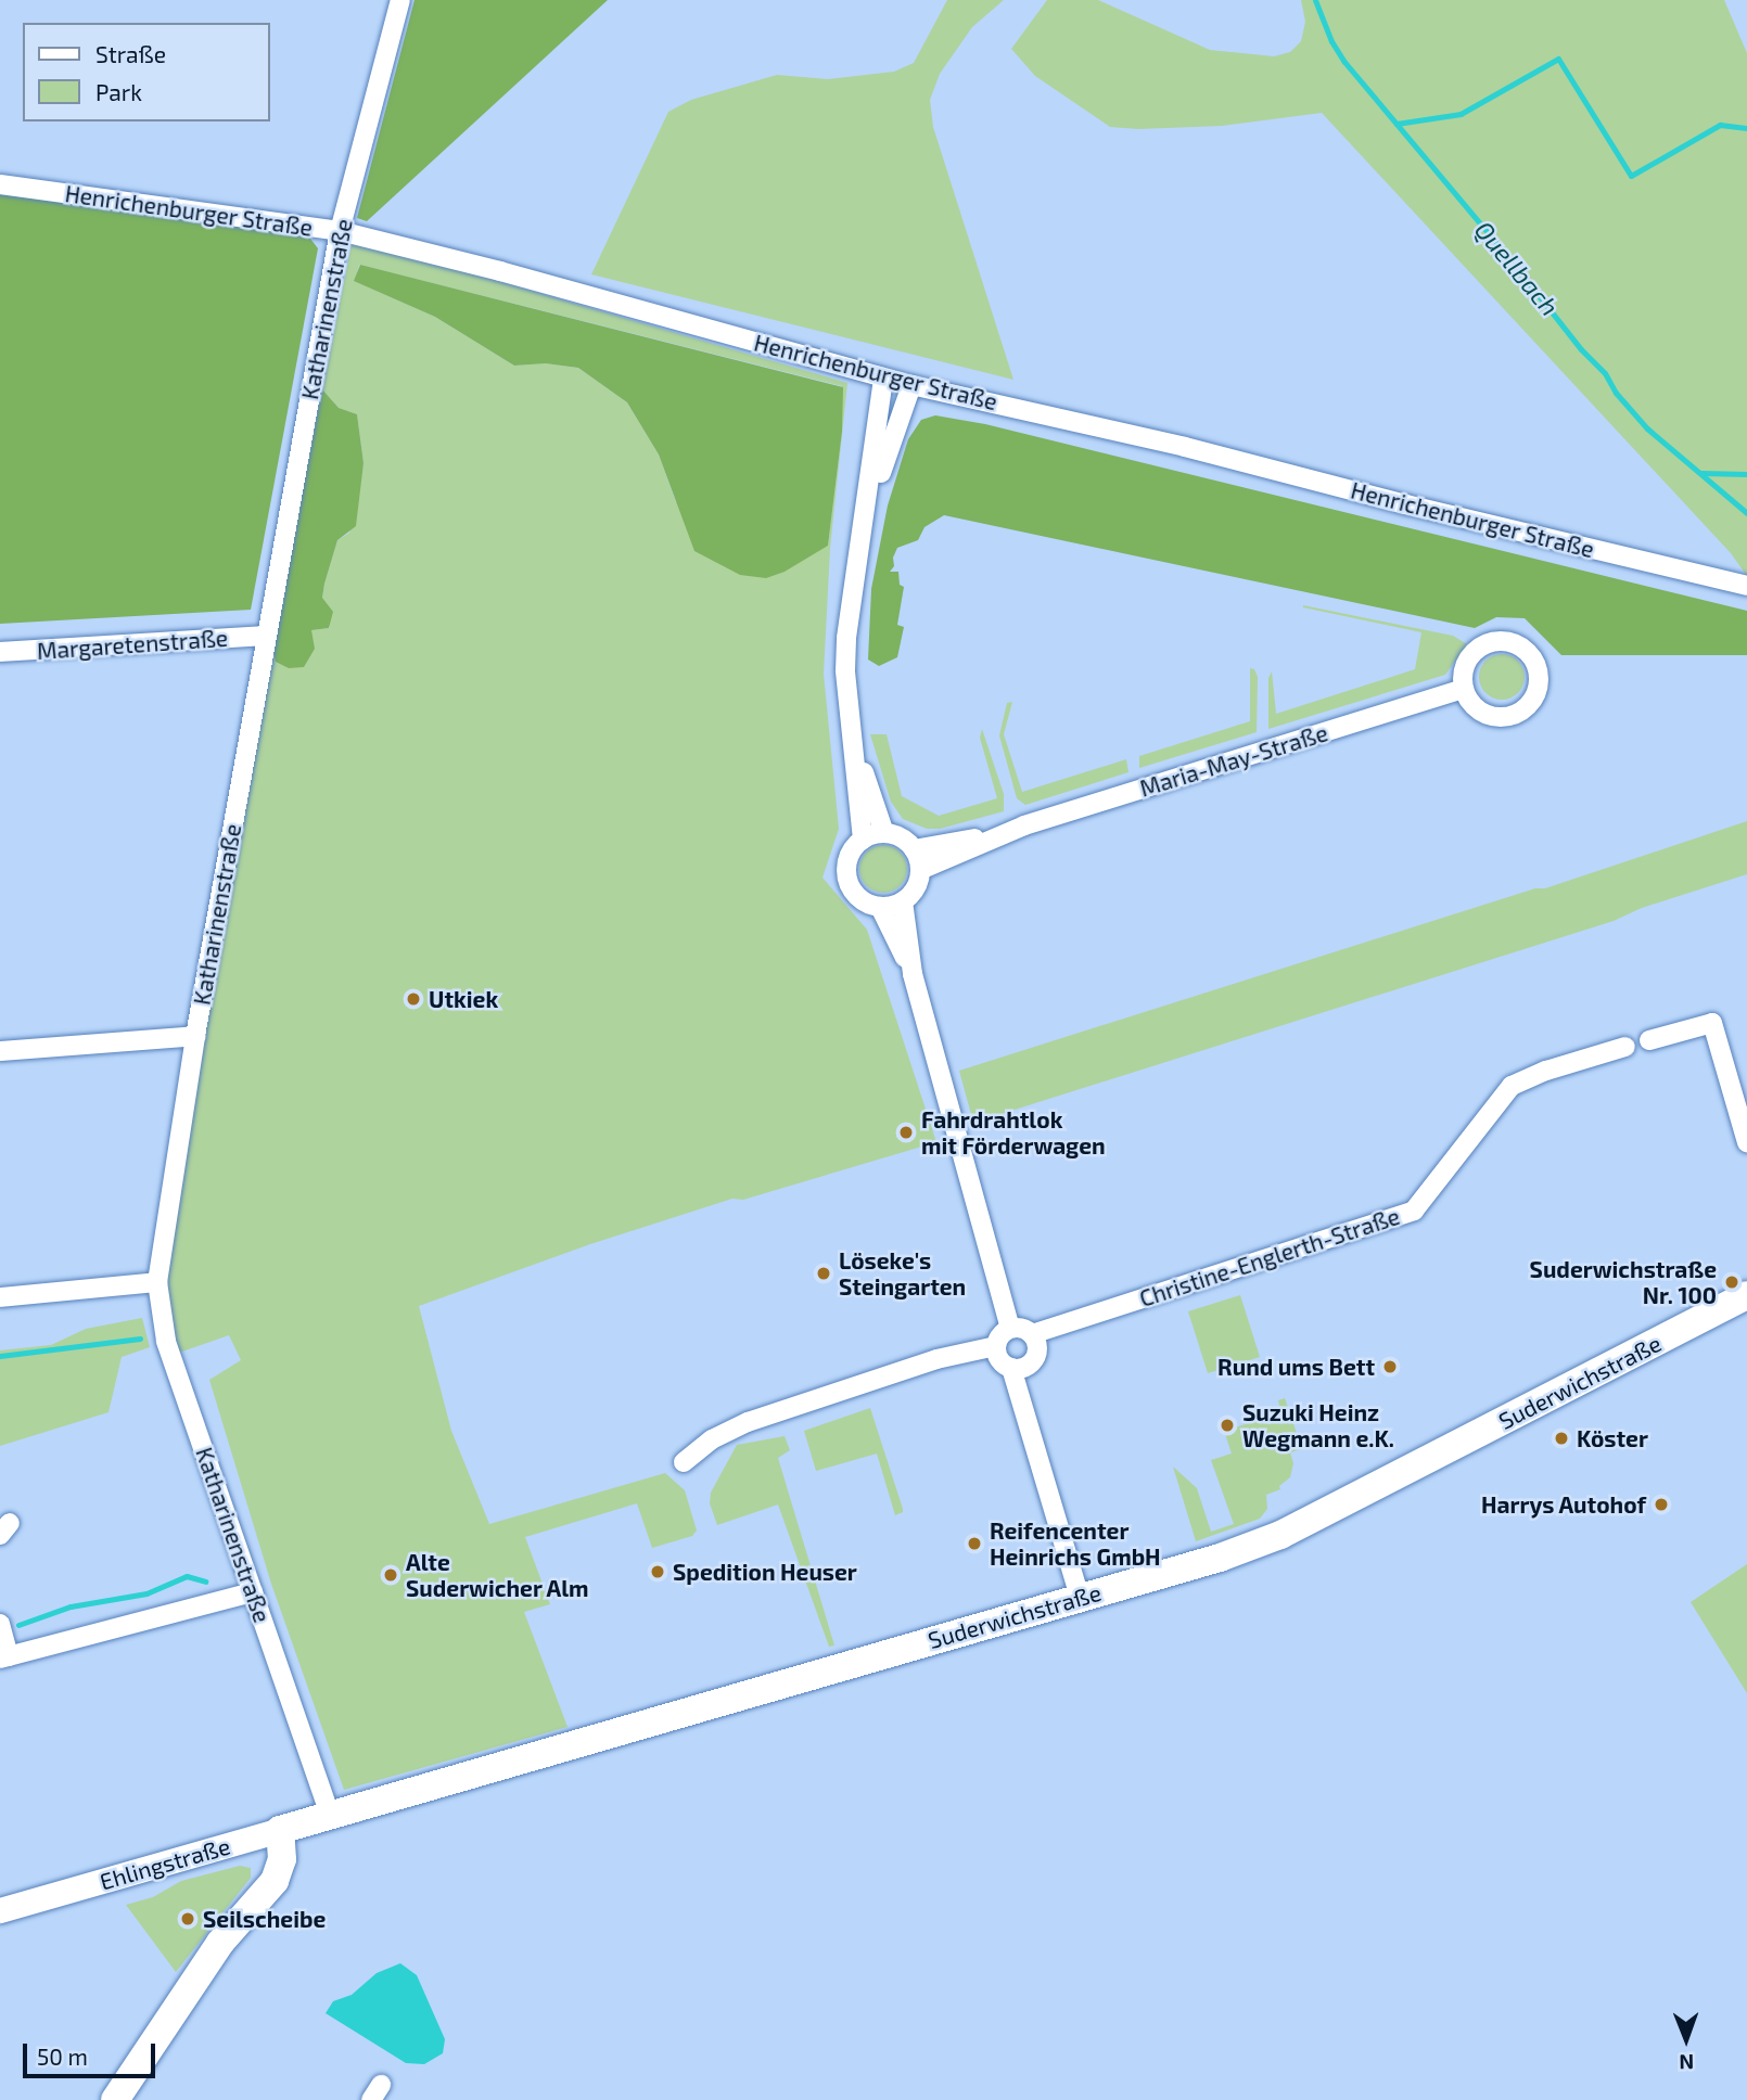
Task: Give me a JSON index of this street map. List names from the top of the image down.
{
  "streets": {
    "main road": ["Suderwichstraße", "Ehlingstraße"],
    "street": [
      "Henrichenburger Straße",
      "Katharinenstraße",
      "Margaretenstraße",
      "Maria-May-Straße",
      "Christine-Englerth-Straße"
    ]
  },
  "crossings": [
    ["Henrichenburger Straße", "Katharinenstraße"],
    ["Katharinenstraße", "Margaretenstraße"],
    ["Katharinenstraße", "Suderwichstraße"],
    ["Katharinenstraße", "Ehlingstraße"],
    ["Suderwichstraße", "Ehlingstraße"]
  ],
  "water": ["Quellbach"],
  "places": [
    "Utkiek",
    "Fahrdrahtlok mit Förderwagen",
    "Löseke's Steingarten",
    "Suderwichstraße Nr. 100",
    "Rund ums Bett",
    "Suzuki Heinz Wegmann e.K.",
    "Köster",
    "Harrys Autohof",
    "Reifencenter Heinrichs GmbH",
    "Spedition Heuser",
    "Alte Suderwicher Alm",
    "Seilscheibe"
  ],
  "legend": ["Straße", "Park"],
  "scale_bar": "50 m",
  "north": "bottom"
}
